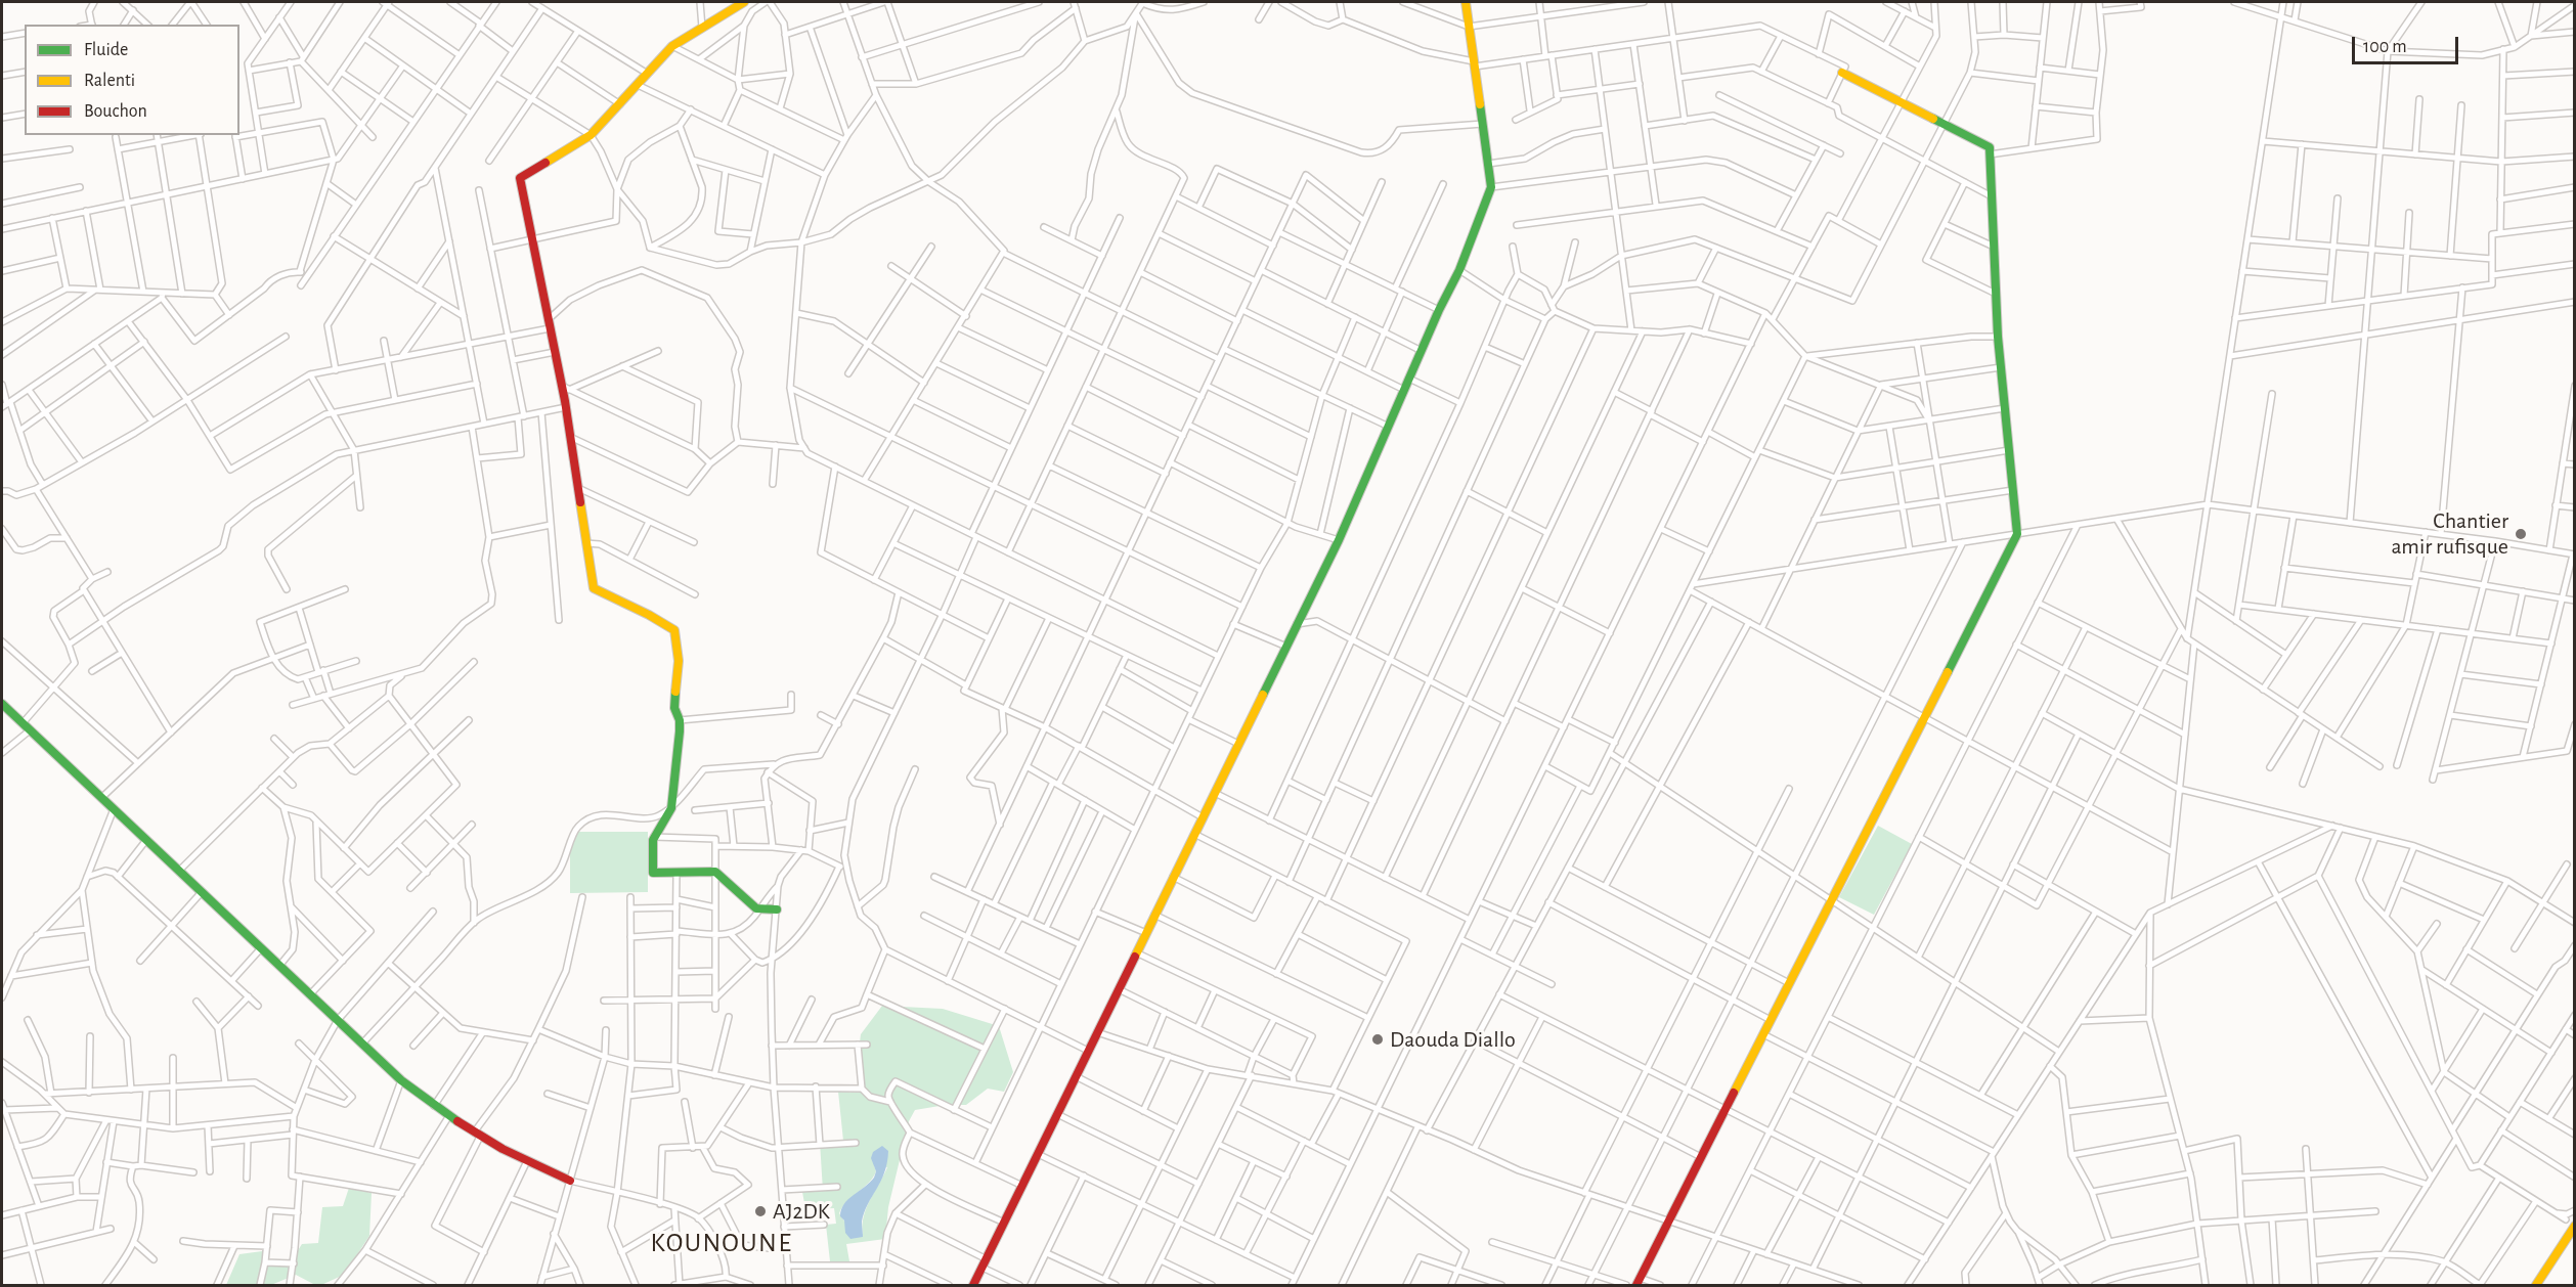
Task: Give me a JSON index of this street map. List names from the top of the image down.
{
  "districts": ["KOUNOUNE"],
  "places": ["Chantier amir rufisque", "Daouda Diallo", "AJ2DK"],
  "legend": ["Fluide", "Ralenti", "Bouchon"],
  "scale_bar": "100 m"
}
